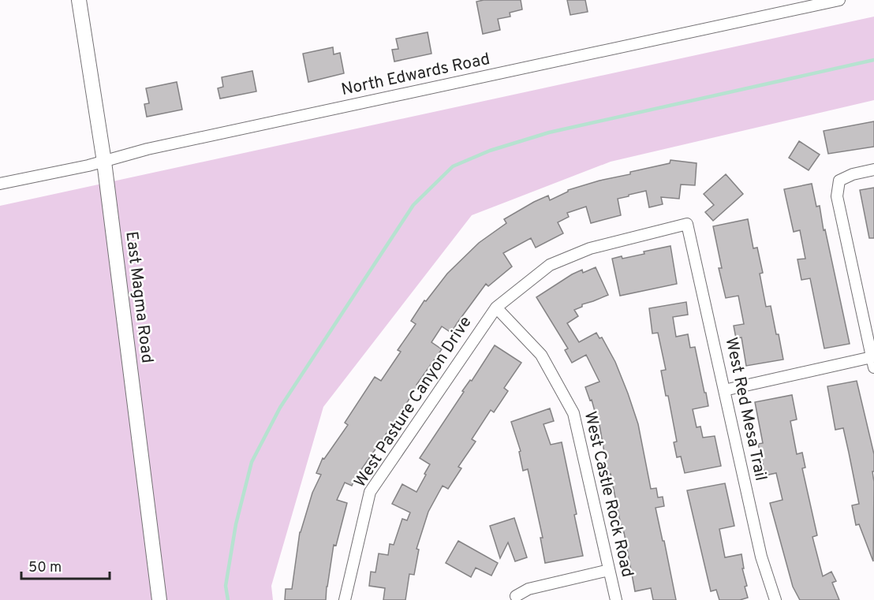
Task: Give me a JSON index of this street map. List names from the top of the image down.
{
  "streets": {
    "street": [
      "North Edwards Road",
      "East Magma Road",
      "West Pasture Canyon Drive",
      "West Red Mesa Trail",
      "West Castle Rock Road"
    ]
  },
  "crossings": [
    ["North Edwards Road", "East Magma Road"],
    ["West Pasture Canyon Drive", "West Red Mesa Trail"],
    ["West Pasture Canyon Drive", "West Castle Rock Road"]
  ],
  "scale_bar": "50 m"
}
